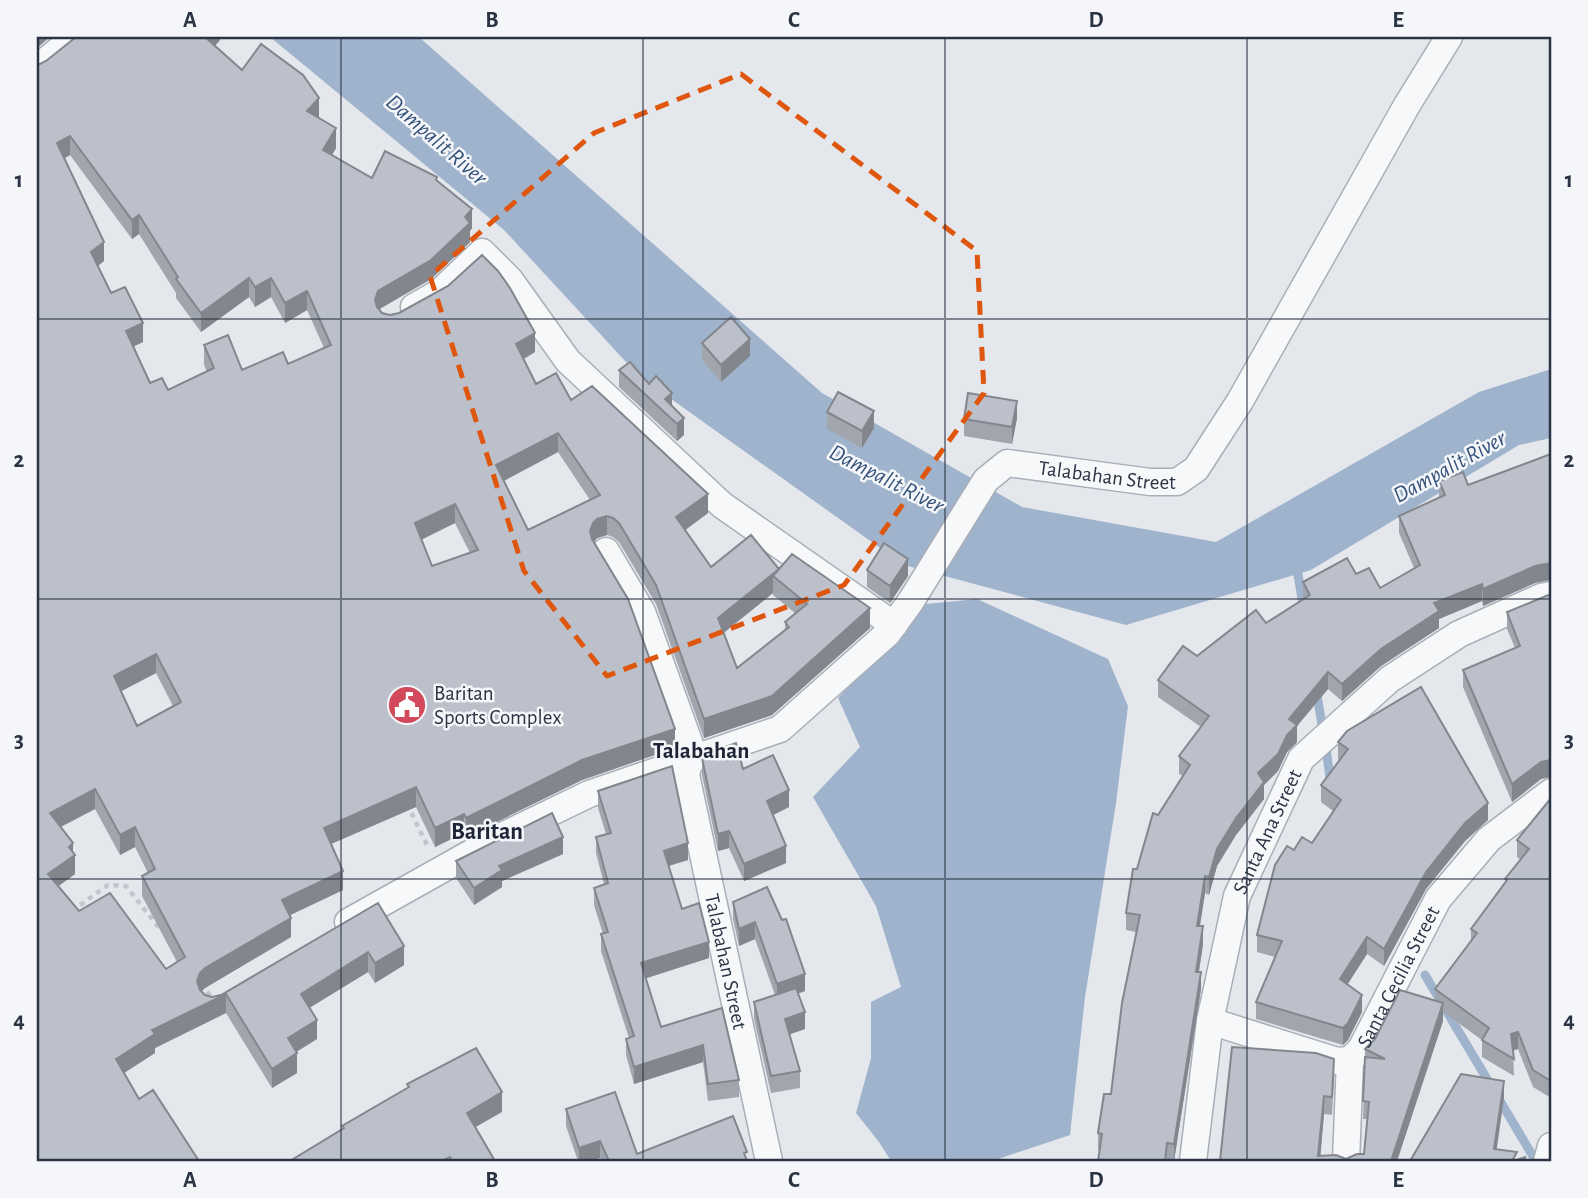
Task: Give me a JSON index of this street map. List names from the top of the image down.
{
  "streets": {
    "street": ["Talabahan Street", "Santa Ana Street", "Santa Cecilia Street"]
  },
  "crossings": [
    ["Santa Ana Street", "Santa Cecilia Street"]
  ],
  "districts": ["Talabahan", "Baritan"],
  "water": ["Dampalit River"],
  "places": {
    "public building": ["Baritan Sports Complex"]
  },
  "grid": {
    "columns": [
      "A",
      "B",
      "C",
      "D",
      "E"
    ],
    "rows": [
      "1",
      "2",
      "3",
      "4"
    ]
  }
}
